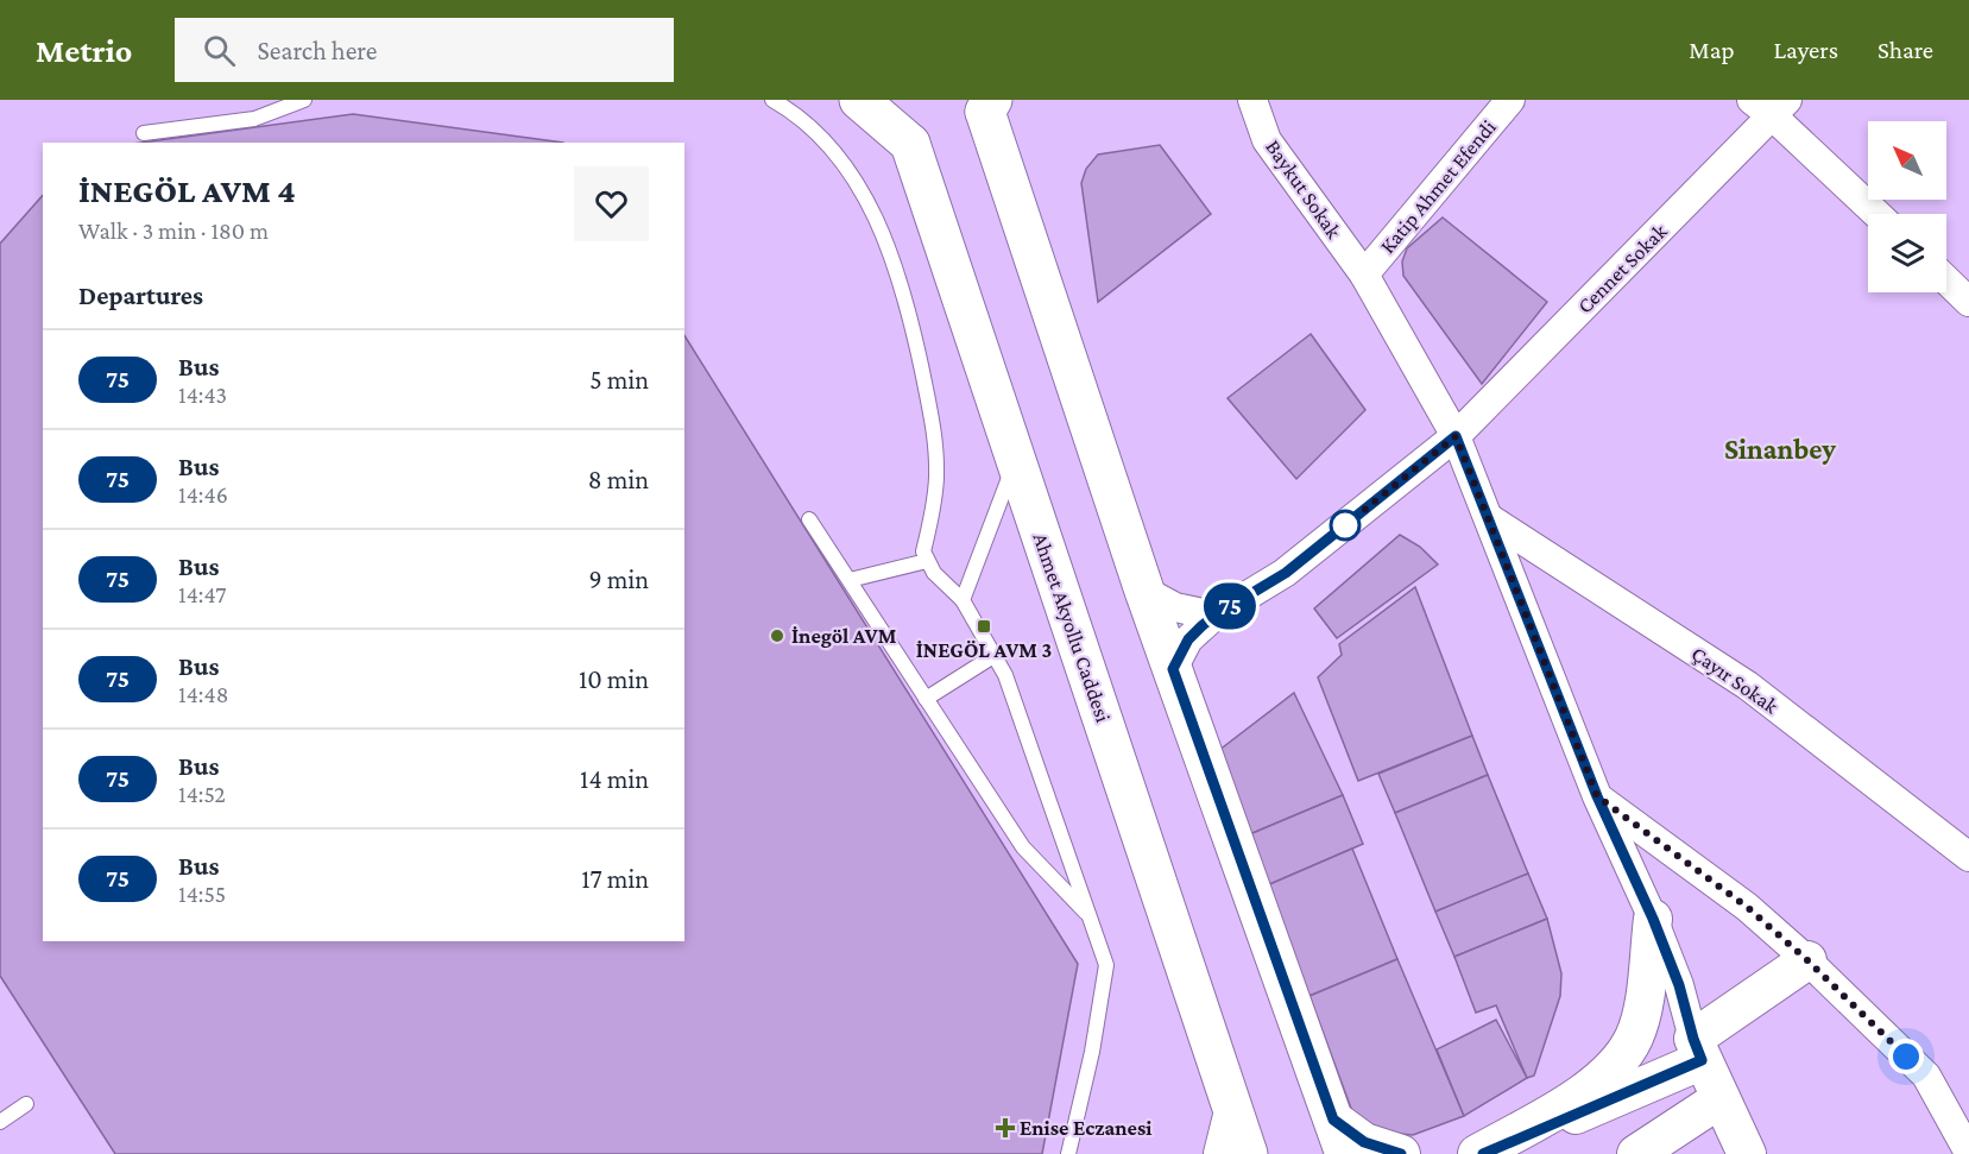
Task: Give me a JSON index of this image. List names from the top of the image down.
{
  "streets": {
    "main road": ["Ahmet Akyollu Caddesi"],
    "street": [
      "Katip Ahmet Efendi",
      "Baykut Sokak",
      "Cennet Sokak",
      "Çayır Sokak"
    ]
  },
  "crossings": [
    ["Katip Ahmet Efendi", "Baykut Sokak"],
    ["Baykut Sokak", "Cennet Sokak"],
    ["Baykut Sokak", "Çayır Sokak"]
  ],
  "districts": ["Sinanbey"],
  "places": {
    "transit": ["İNEGÖL AVM 3"],
    "other": ["İnegöl AVM"],
    "health": ["Enise Eczanesi"]
  },
  "lines": ["bus line 75"],
  "north": "top left",
  "page": {
    "header": "Metrio",
    "search": "Search here",
    "nav": ["Map", "Layers", "Share"],
    "on_map": "75",
    "heading": [
      ["İNEGÖL AVM 4", "Walk · 3 min · 180 m"],
      "Departures"
    ],
    "list": [
      {
        "mark": "75",
        "name": "Bus",
        "note": "14:43",
        "value": "5 min"
      },
      {
        "mark": "75",
        "name": "Bus",
        "note": "14:46",
        "value": "8 min"
      },
      {
        "mark": "75",
        "name": "Bus",
        "note": "14:47",
        "value": "9 min"
      },
      {
        "mark": "75",
        "name": "Bus",
        "note": "14:48",
        "value": "10 min"
      },
      {
        "mark": "75",
        "name": "Bus",
        "note": "14:52",
        "value": "14 min"
      },
      {
        "mark": "75",
        "name": "Bus",
        "note": "14:55",
        "value": "17 min"
      }
    ]
  }
}
